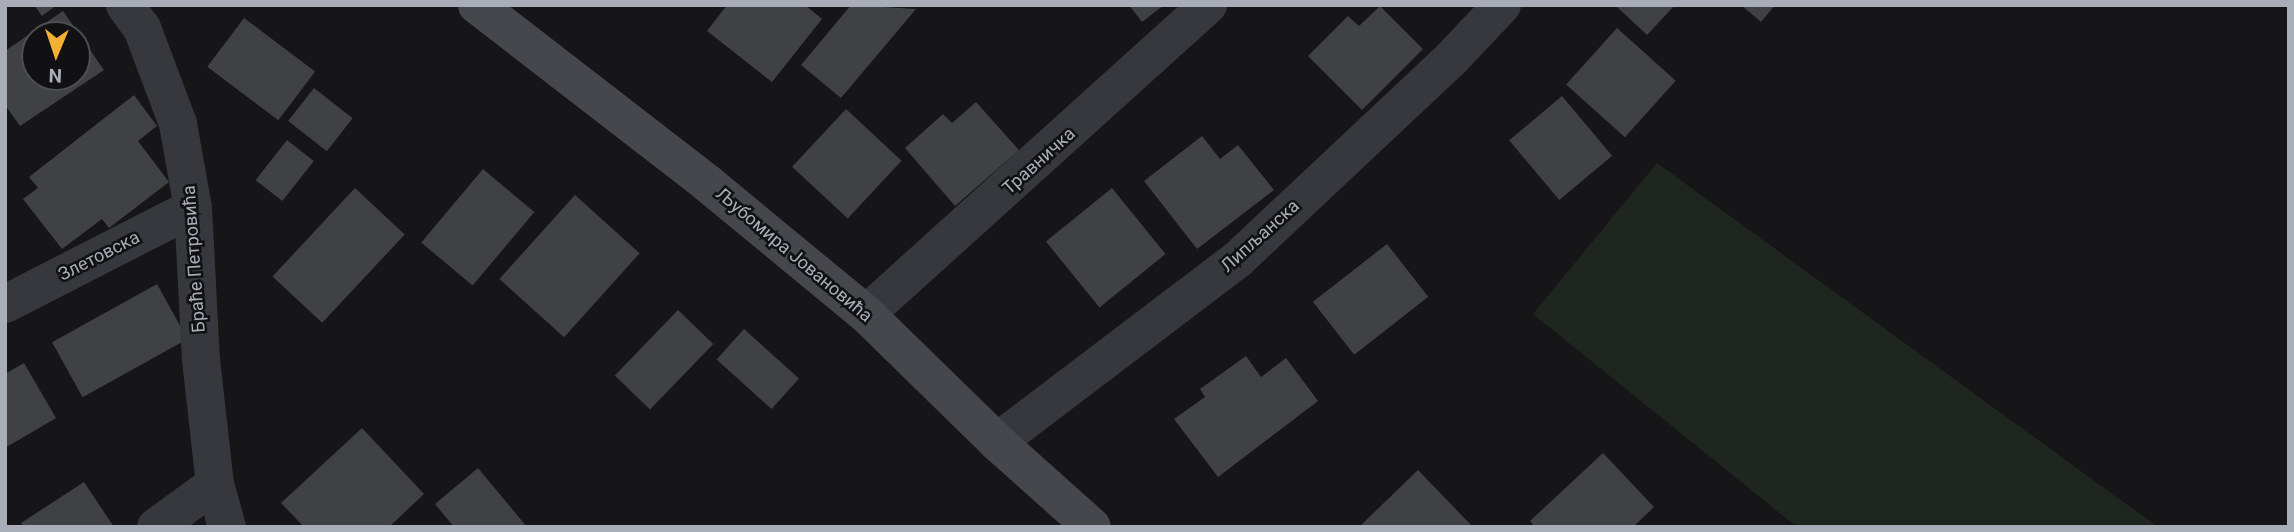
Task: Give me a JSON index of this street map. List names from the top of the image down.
{
  "streets": {
    "street": [
      "Травничка",
      "Липљанска",
      "Љубомира Јовановића",
      "Злетовска",
      "Браће Петровића"
    ]
  },
  "crossings": [
    ["Травничка", "Љубомира Јовановића"],
    ["Липљанска", "Љубомира Јовановића"],
    ["Злетовска", "Браће Петровића"]
  ],
  "north": "bottom"
}
